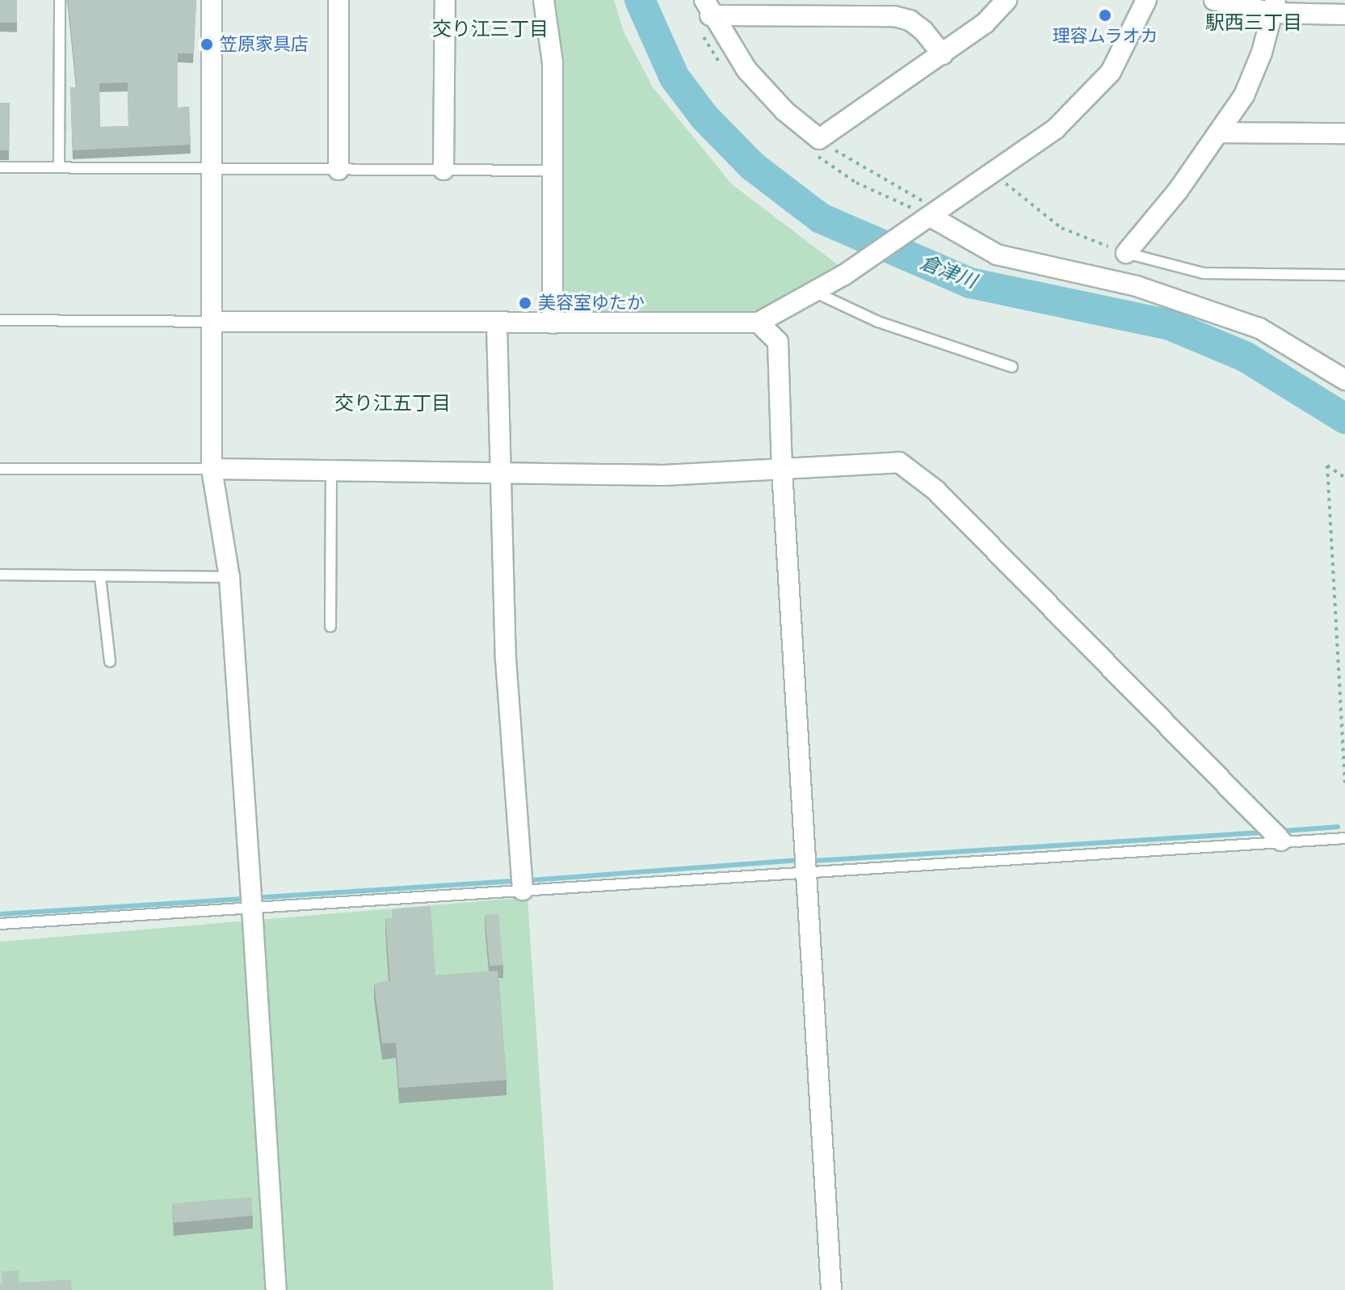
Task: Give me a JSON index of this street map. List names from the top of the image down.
{
  "districts": ["駅西三丁目", "交り江三丁目", "交り江五丁目"],
  "water": ["倉津川"],
  "places": ["理容ムラオカ", "笠原家具店", "美容室ゆたか"]
}
